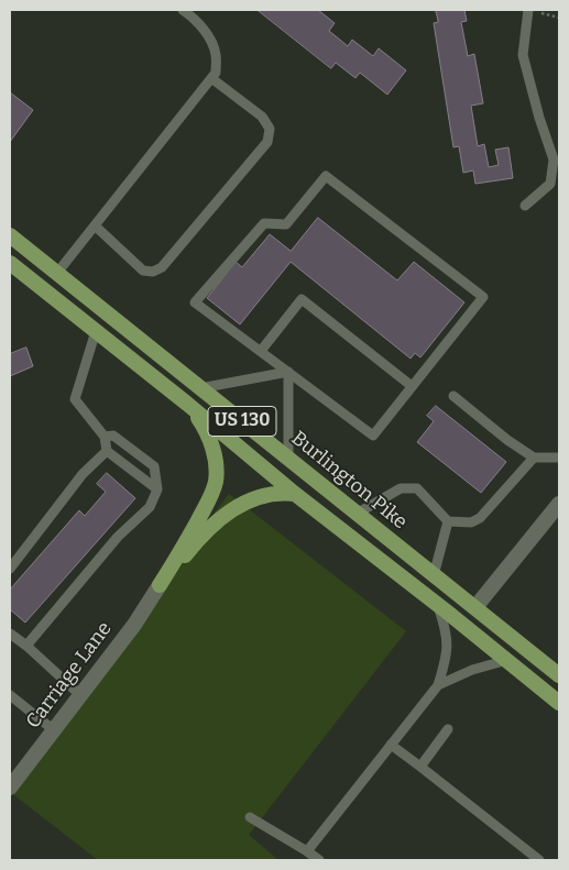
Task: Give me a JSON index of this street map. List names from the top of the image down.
{
  "streets": {
    "highway": ["US 130", "Burlington Pike"],
    "street": ["Carriage Lane"]
  }
}
